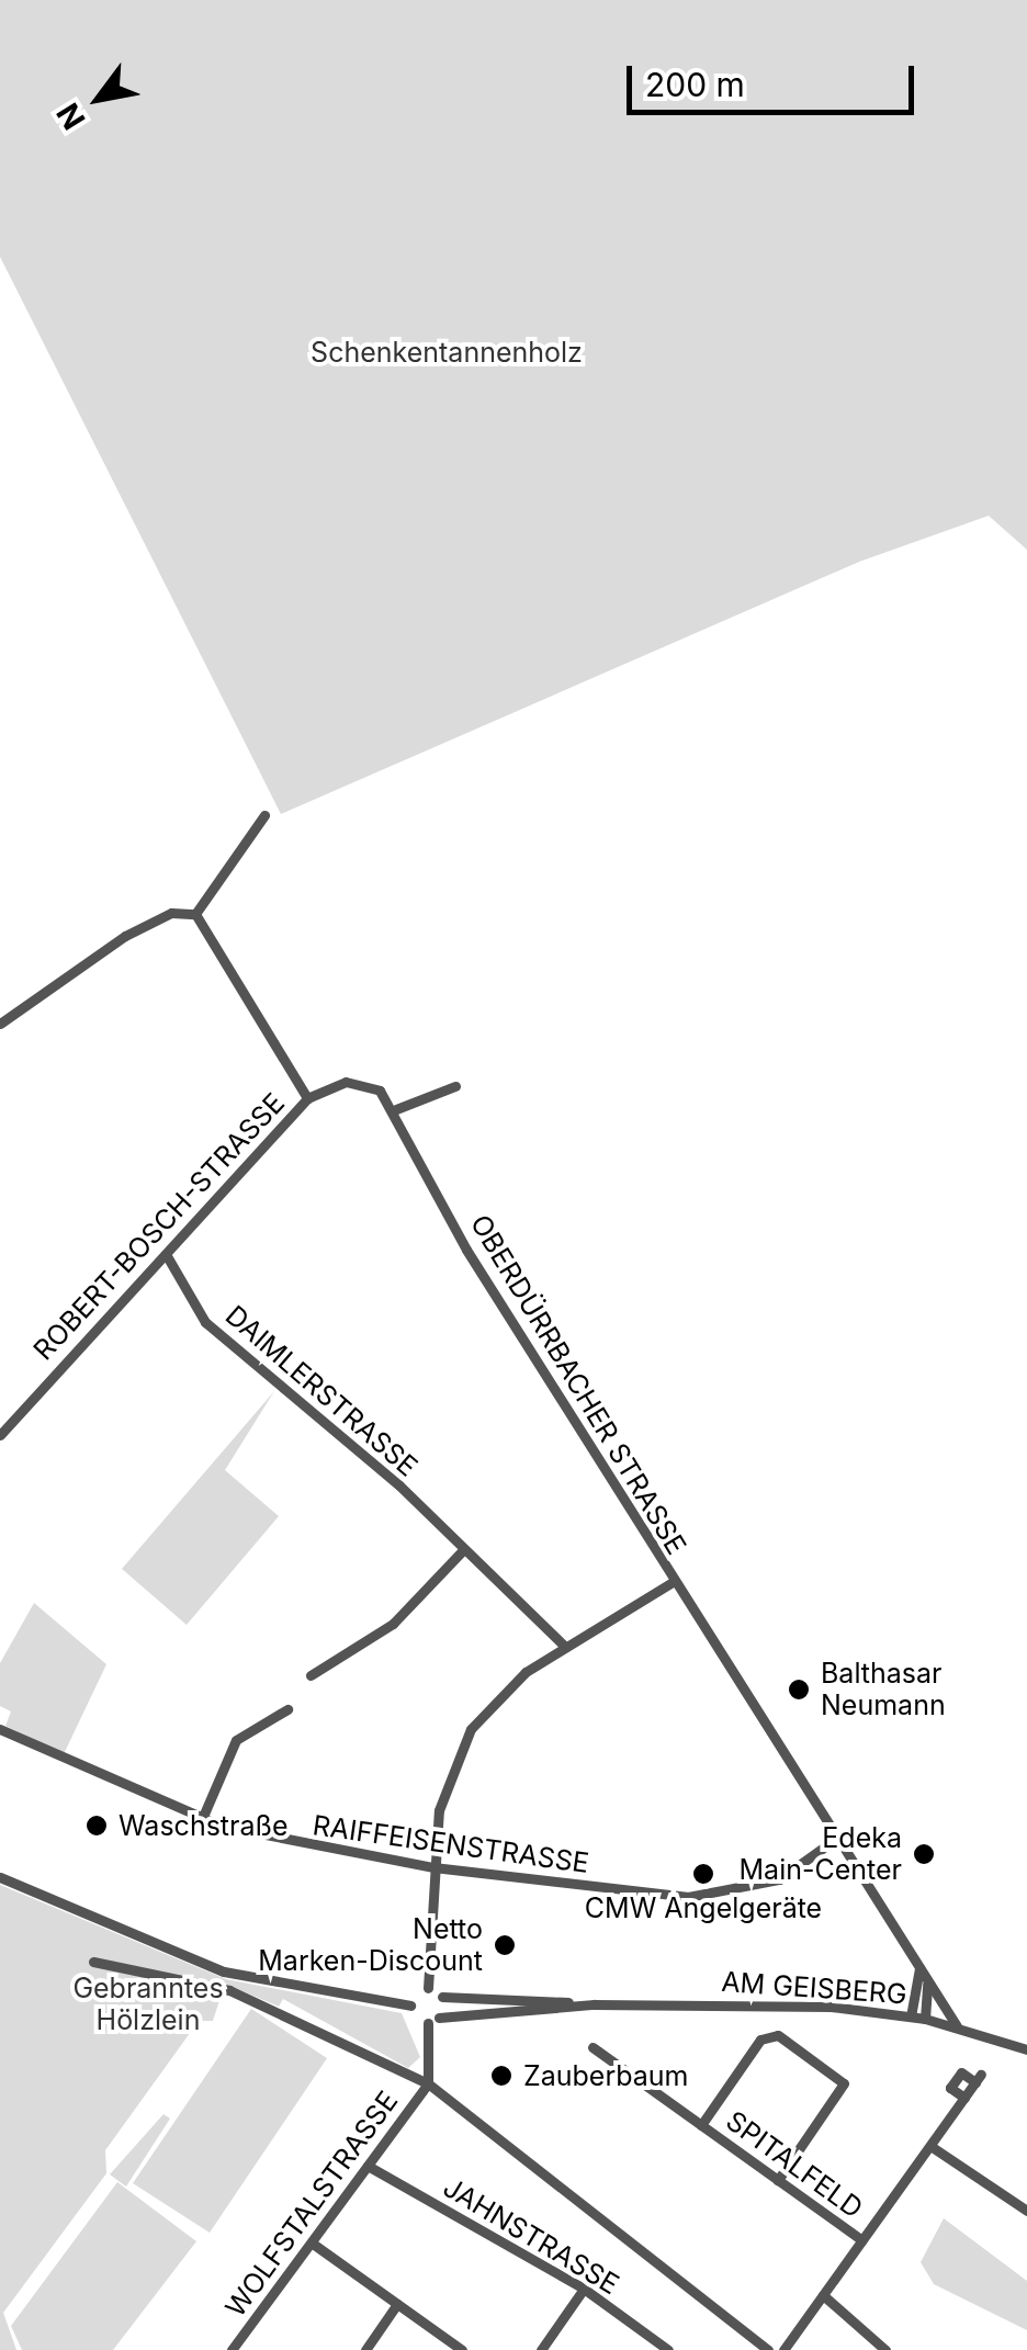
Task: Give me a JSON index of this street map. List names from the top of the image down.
{
  "streets": {
    "street": [
      "ROBERT-BOSCH-STRASSE",
      "OBERDÜRRBACHER STRASSE",
      "DAIMLERSTRASSE",
      "RAIFFEISENSTRASSE",
      "AM GEISBERG",
      "SPITALFELD",
      "WOLFSTALSTRASSE",
      "JAHNSTRASSE"
    ]
  },
  "crossings": [
    ["ROBERT-BOSCH-STRASSE", "DAIMLERSTRASSE"],
    ["OBERDÜRRBACHER STRASSE", "RAIFFEISENSTRASSE"],
    ["OBERDÜRRBACHER STRASSE", "AM GEISBERG"],
    ["WOLFSTALSTRASSE", "JAHNSTRASSE"]
  ],
  "parks": ["Schenkentannenholz", "Gebranntes Hölzlein"],
  "places": [
    "Balthasar Neumann",
    "Waschstraße",
    "Edeka Main-Center",
    "CMW Angelgeräte",
    "Netto Marken-Discount",
    "Zauberbaum"
  ],
  "scale_bar": "200 m",
  "north": "bottom left"
}
